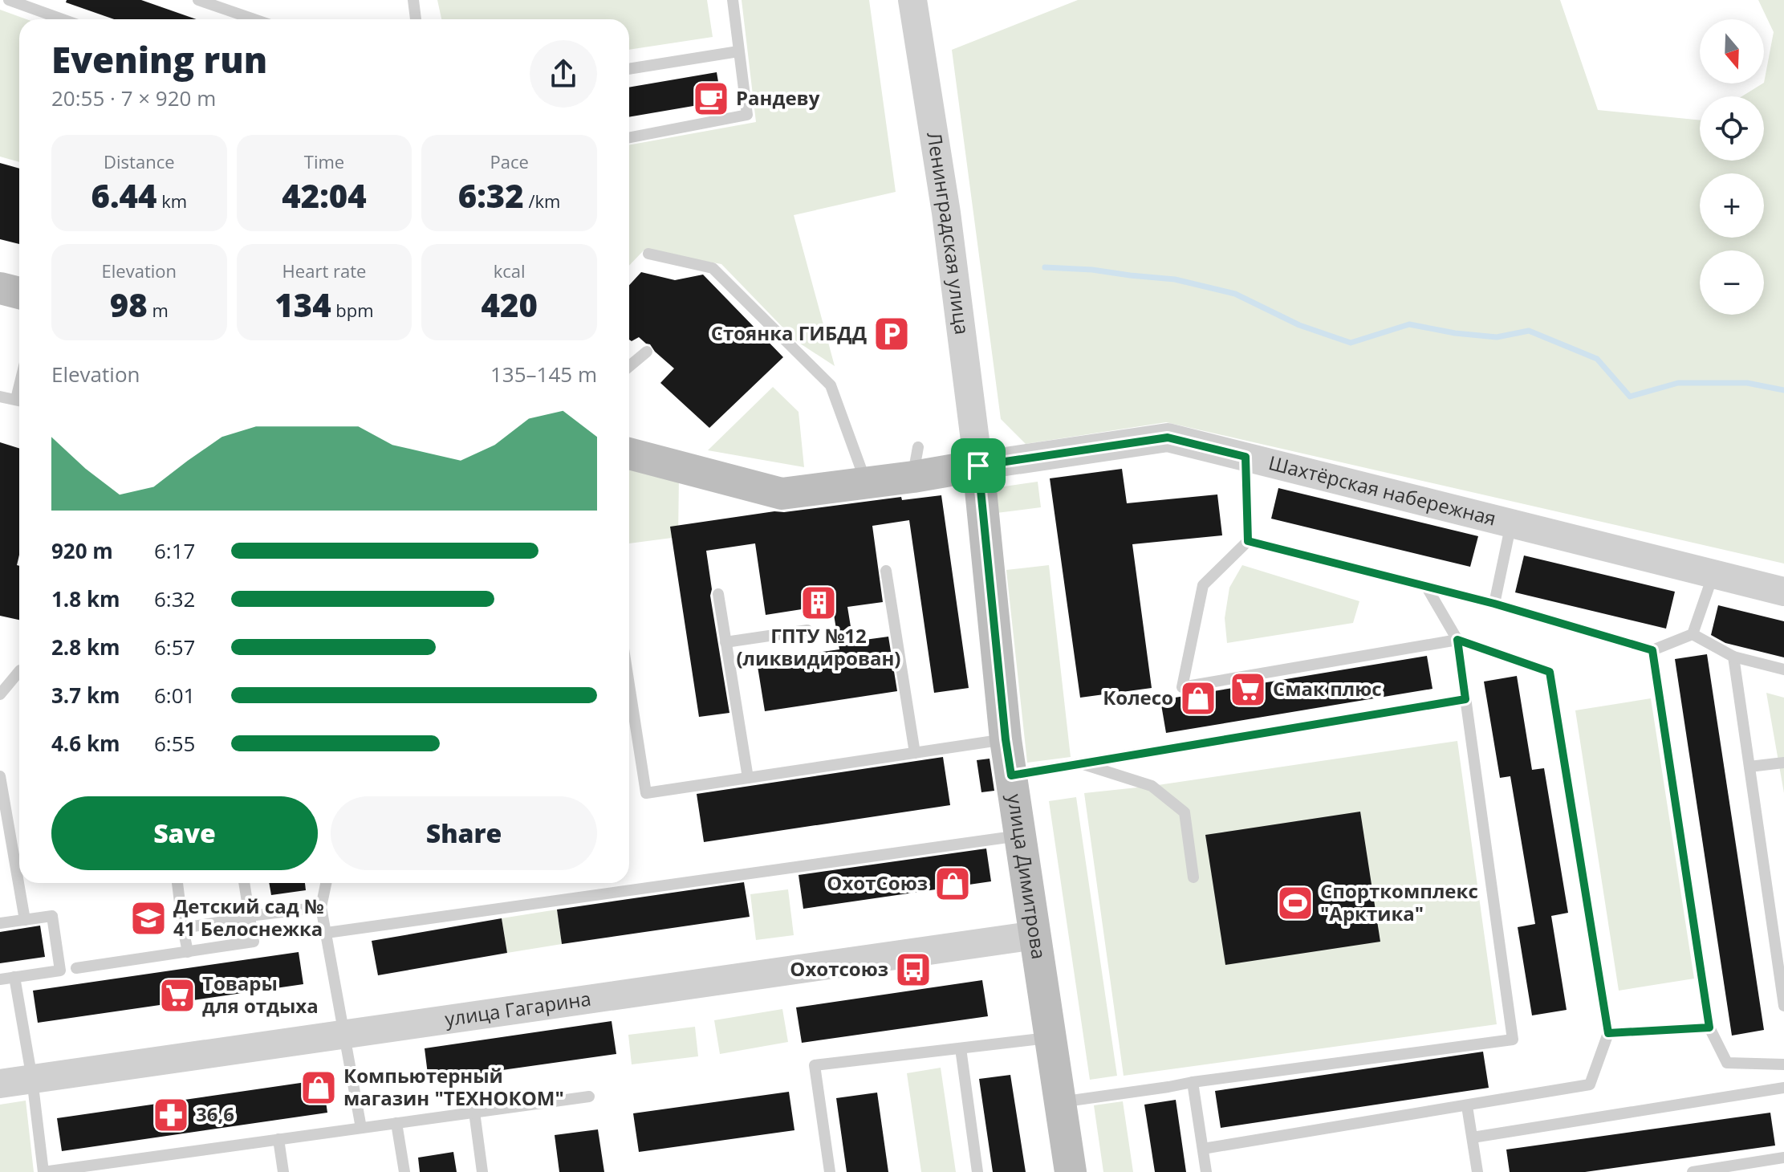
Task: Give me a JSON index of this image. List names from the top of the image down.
{
  "streets": {
    "main road": ["улица Димитрова"],
    "street": ["Ленинградская улица", "Шахтёрская набережная", "улица Гагарина"]
  },
  "crossings": [
    ["Ленинградская улица", "Шахтёрская набережная"],
    ["Ленинградская улица", "улица Димитрова"],
    ["Шахтёрская набережная", "улица Димитрова"],
    ["улица Димитрова", "улица Гагарина"]
  ],
  "places": {
    "cafe": ["Рандеву"],
    "parking": ["Стоянка ГИБДД"],
    "building": ["ГПТУ №12 (ликвидирован)"],
    "supermarket": ["Смак плюс", "Товары для отдыха"],
    "shop": ["Колесо", "ОхотСоюз", "Компьютерный магазин \"ТЕХНОКОМ\""],
    "sports": ["Спорткомплекс \"Арктика\""],
    "school or university": ["Детский сад № 41 Белоснежка"],
    "bus stop": ["Охотсоюз"],
    "pharmacy": ["36,6"]
  },
  "north": "bottom",
  "page": {
    "map_buttons": ["+", "−"],
    "heading": ["Evening run", "20:55 · 7 × 920 m"],
    "stats": [
      ["Distance", "6.44 km"],
      ["Time", "42:04"],
      ["Pace", "6:32 /km"],
      ["Elevation", "98 m"],
      ["Heart rate", "134 bpm"],
      ["kcal", "420"]
    ],
    "chart": ["Elevation", "135–145 m"],
    "list": [
      {
        "name": "920 m",
        "note": "6:17"
      },
      {
        "name": "1.8 km",
        "note": "6:32"
      },
      {
        "name": "2.8 km",
        "note": "6:57"
      },
      {
        "name": "3.7 km",
        "note": "6:01"
      },
      {
        "name": "4.6 km",
        "note": "6:55"
      }
    ],
    "buttons": ["Save", "Share"]
  }
}
